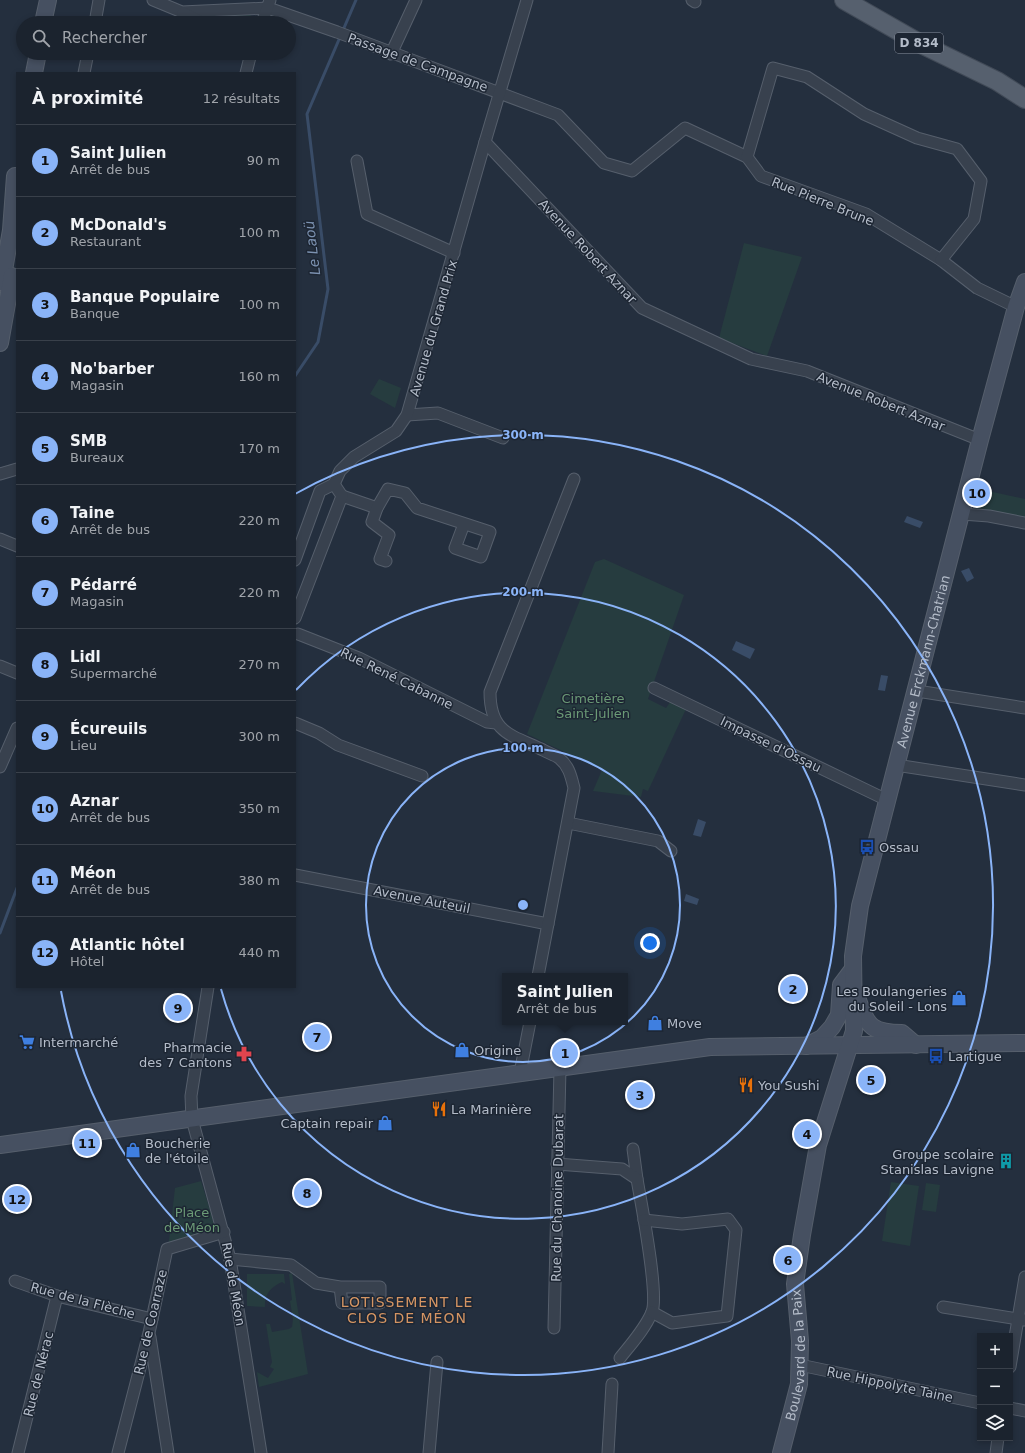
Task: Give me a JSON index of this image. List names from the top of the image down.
{
  "streets": {
    "main road": ["D 834", "Avenue Erckmann-Chatrian", "Boulevard de la Paix"],
    "street": [
      "Passage de Campagne",
      "Rue Pierre Brune",
      "Avenue Robert Aznar",
      "Avenue du Grand Prix",
      "Rue René Cabanne",
      "Impasse d'Ossau",
      "Avenue Auteuil",
      "Rue du Chanoine Dubarat",
      "Rue de Méon",
      "Rue de la Flèche",
      "Rue de Coarraze",
      "Rue de Nérac",
      "Rue Hippolyte Taine"
    ]
  },
  "crossings": [
    ["Passage de Campagne", "Rue Pierre Brune"],
    ["Rue Pierre Brune", "Avenue Erckmann-Chatrian"],
    ["Avenue Robert Aznar", "Avenue du Grand Prix"],
    ["Avenue Robert Aznar", "Avenue Erckmann-Chatrian"],
    ["Avenue Erckmann-Chatrian", "Impasse d'Ossau"],
    ["Avenue Erckmann-Chatrian", "Boulevard de la Paix"],
    ["Rue de Méon", "Rue de Coarraze"],
    ["Rue de la Flèche", "Rue de Coarraze"],
    ["Rue de la Flèche", "Rue de Nérac"],
    ["Boulevard de la Paix", "Rue Hippolyte Taine"]
  ],
  "districts": ["LOTISSEMENT LE CLOS DE MÉON"],
  "water": ["Le Laoü"],
  "parks": ["Cimetière Saint-Julien", "Place de Méon"],
  "places": {
    "bus stop": ["Ossau", "Lartigue"],
    "shop": [
      "Les Boulangeries du Soleil - Lons",
      "Move",
      "Origine",
      "Captain repair",
      "Boucherie de l'étoile"
    ],
    "supermarket": ["Intermarché"],
    "pharmacy": ["Pharmacie des 7 Cantons"],
    "restaurant": ["You Sushi", "La Marinière"],
    "building": ["Groupe scolaire Stanislas Lavigne"]
  },
  "page": {
    "search": "Rechercher",
    "heading": ["À proximité", "12 résultats"],
    "list": [
      {
        "mark": "1",
        "name": "Saint Julien",
        "note": "Arrêt de bus",
        "value": "90 m"
      },
      {
        "mark": "2",
        "name": "McDonald's",
        "note": "Restaurant",
        "value": "100 m"
      },
      {
        "mark": "3",
        "name": "Banque Populaire",
        "note": "Banque",
        "value": "100 m"
      },
      {
        "mark": "4",
        "name": "No'barber",
        "note": "Magasin",
        "value": "160 m"
      },
      {
        "mark": "5",
        "name": "SMB",
        "note": "Bureaux",
        "value": "170 m"
      },
      {
        "mark": "6",
        "name": "Taine",
        "note": "Arrêt de bus",
        "value": "220 m"
      },
      {
        "mark": "7",
        "name": "Pédarré",
        "note": "Magasin",
        "value": "220 m"
      },
      {
        "mark": "8",
        "name": "Lidl",
        "note": "Supermarché",
        "value": "270 m"
      },
      {
        "mark": "9",
        "name": "Écureuils",
        "note": "Lieu",
        "value": "300 m"
      },
      {
        "mark": "10",
        "name": "Aznar",
        "note": "Arrêt de bus",
        "value": "350 m"
      },
      {
        "mark": "11",
        "name": "Méon",
        "note": "Arrêt de bus",
        "value": "380 m"
      },
      {
        "mark": "12",
        "name": "Atlantic hôtel",
        "note": "Hôtel",
        "value": "440 m"
      }
    ],
    "pins": [
      "10",
      "2",
      "9",
      "7",
      "1",
      "5",
      "3",
      "4",
      "11",
      "8",
      "12",
      "6"
    ],
    "popup": ["Saint Julien", "Arrêt de bus"],
    "map_buttons": ["+", "−"]
  },
  "rings": ["300 m", "200 m", "100 m"]
}
